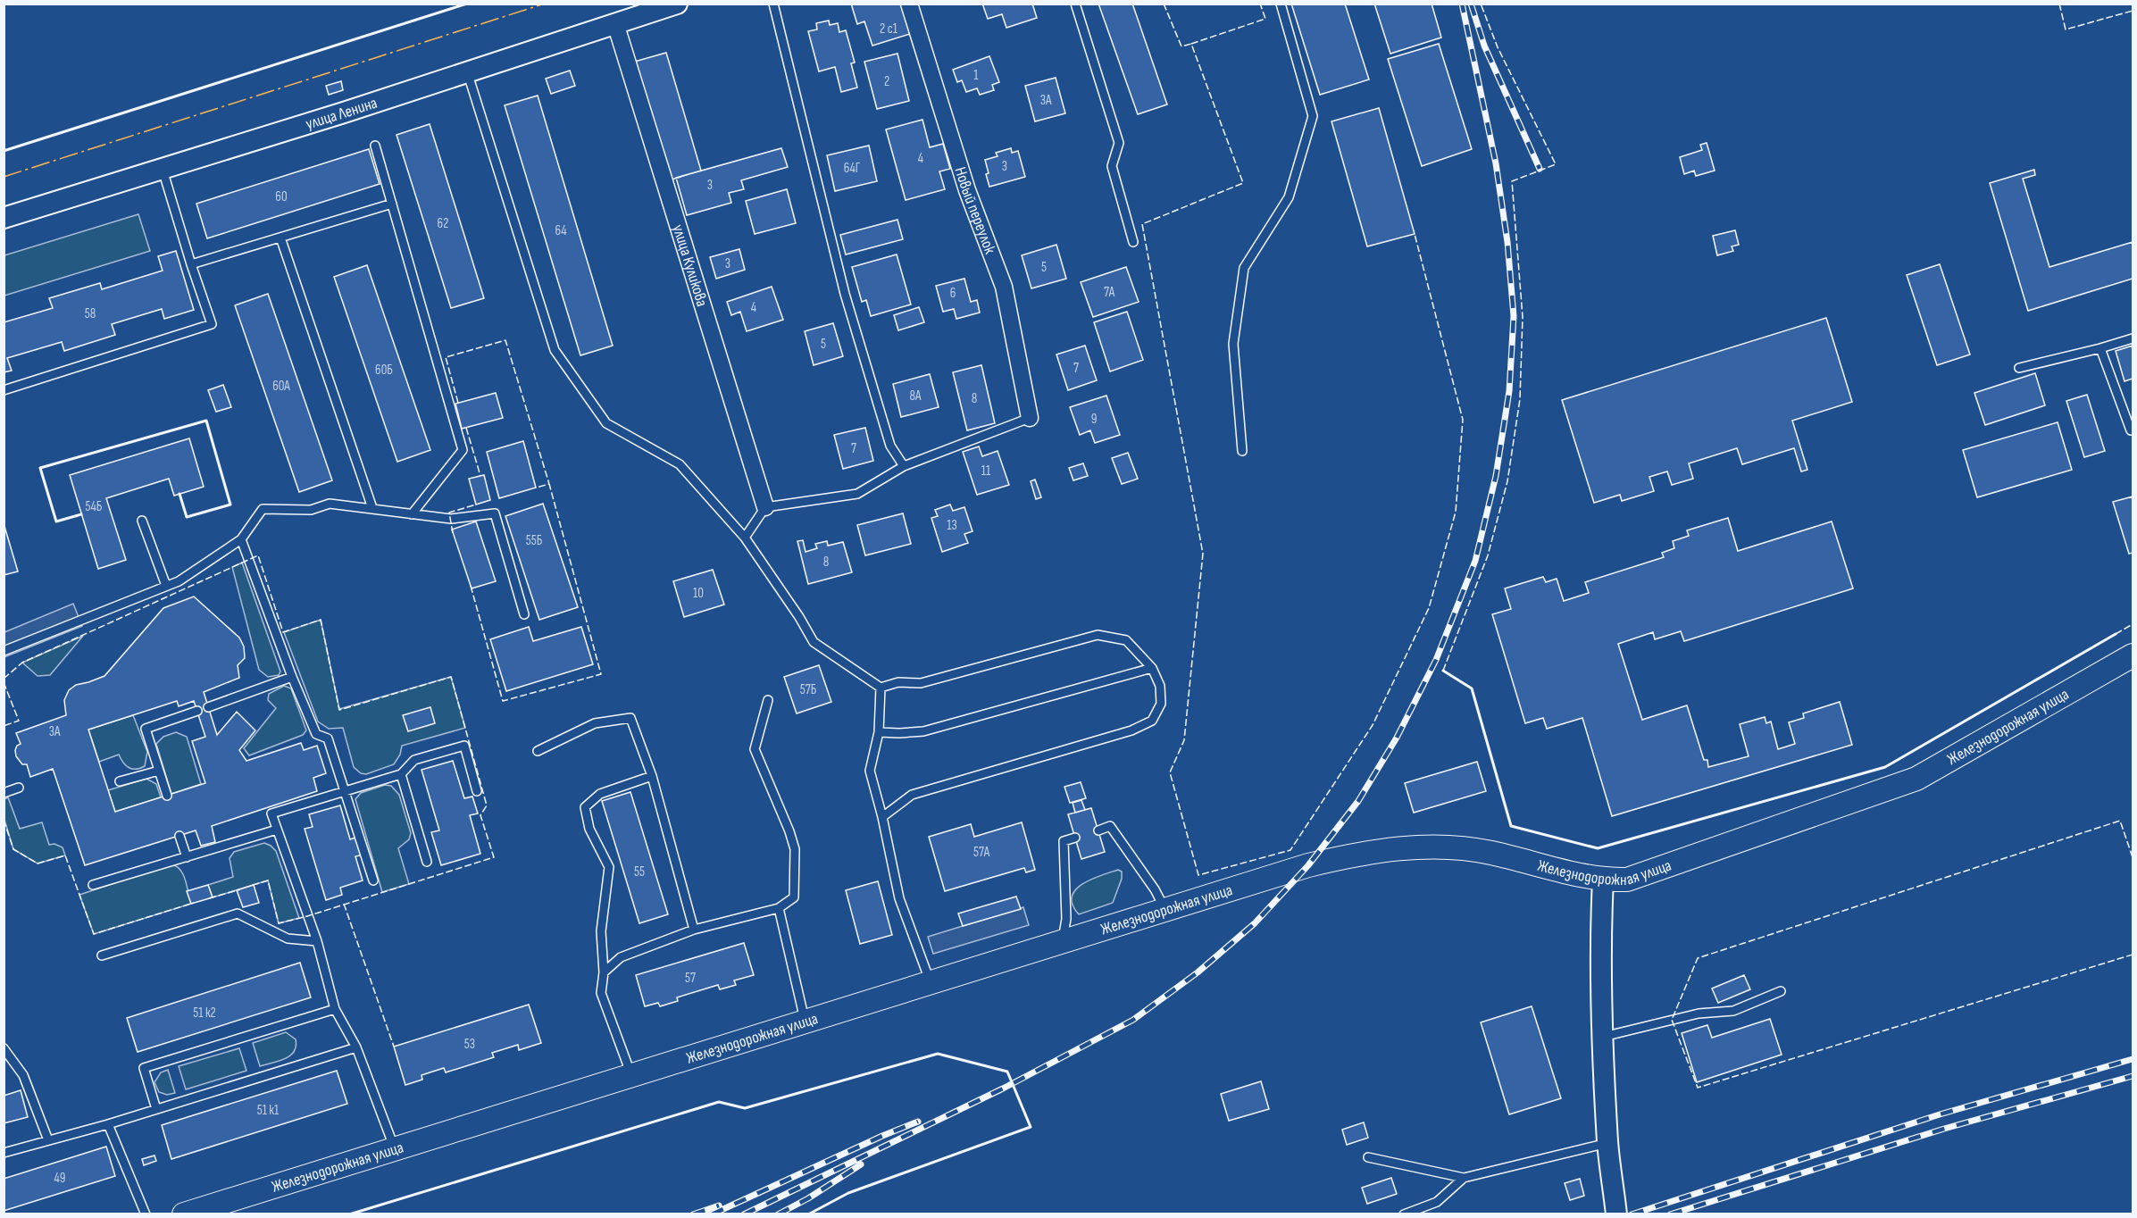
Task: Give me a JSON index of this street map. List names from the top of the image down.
{
  "streets": {
    "main road": ["Железнодорожная улица"],
    "street": ["улица Ленина", "Новый переулок", "улица Куликова"]
  },
  "crossings": [
    ["улица Ленина", "улица Куликова"]
  ],
  "house_numbers": [
    "2 с1",
    "1",
    "2",
    "3А",
    "4",
    "3",
    "64Г",
    "3",
    "60",
    "62",
    "64",
    "3",
    "5",
    "7А",
    "6",
    "4",
    "58",
    "5",
    "7",
    "60Б",
    "60А",
    "8А",
    "8",
    "9",
    "7",
    "11",
    "54Б",
    "13",
    "55Б",
    "8",
    "10",
    "57Б",
    "3А",
    "57А",
    "55",
    "57",
    "51 к2",
    "53",
    "51 к1",
    "49"
  ]
}
